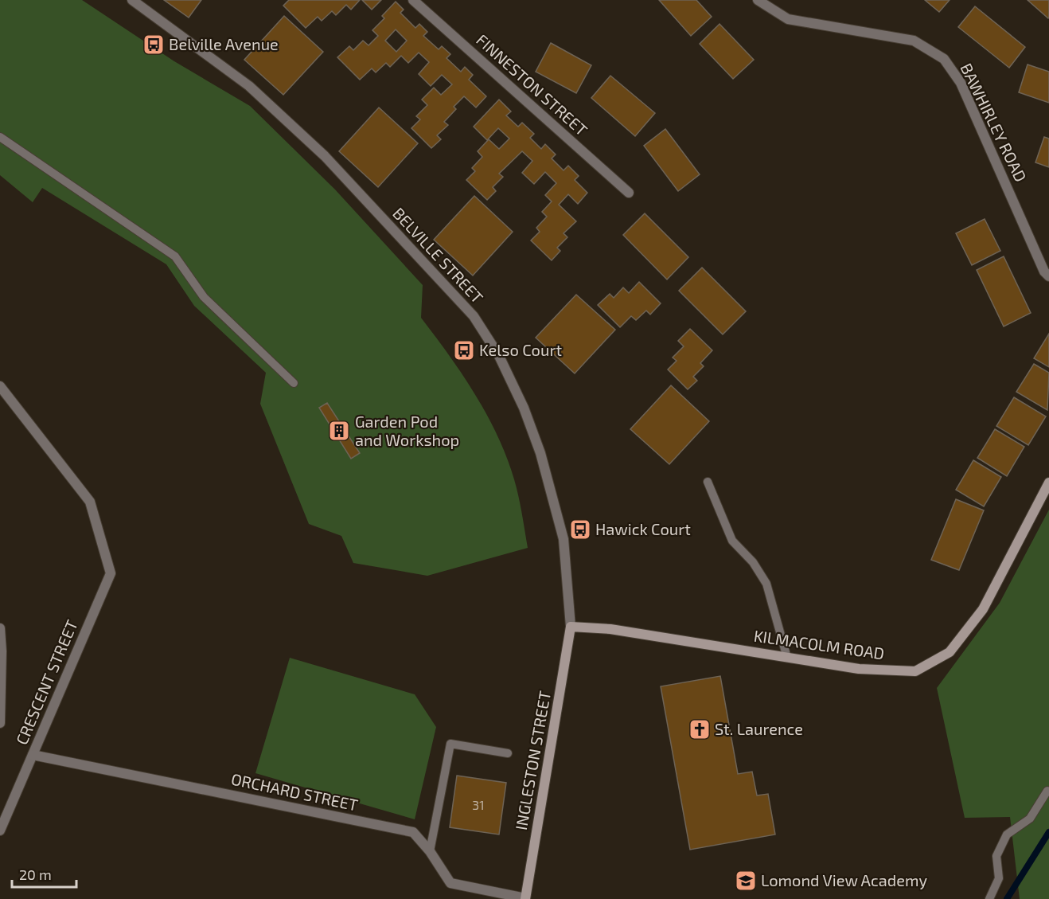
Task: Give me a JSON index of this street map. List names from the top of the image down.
{
  "streets": {
    "main road": ["KILMACOLM ROAD", "INGLESTON STREET"],
    "street": [
      "FINNESTON STREET",
      "BAWHIRLEY ROAD",
      "BELVILLE STREET",
      "CRESCENT STREET",
      "ORCHARD STREET"
    ]
  },
  "crossings": [
    ["BELVILLE STREET", "KILMACOLM ROAD"],
    ["BELVILLE STREET", "INGLESTON STREET"],
    ["KILMACOLM ROAD", "INGLESTON STREET"],
    ["CRESCENT STREET", "ORCHARD STREET"],
    ["INGLESTON STREET", "ORCHARD STREET"]
  ],
  "places": {
    "bus stop": ["Belville Avenue", "Kelso Court", "Hawick Court"],
    "building": ["Garden Pod and Workshop"],
    "church": ["St. Laurence"],
    "school or university": ["Lomond View Academy"]
  },
  "house_numbers": ["31"],
  "scale_bar": "20 m"
}
